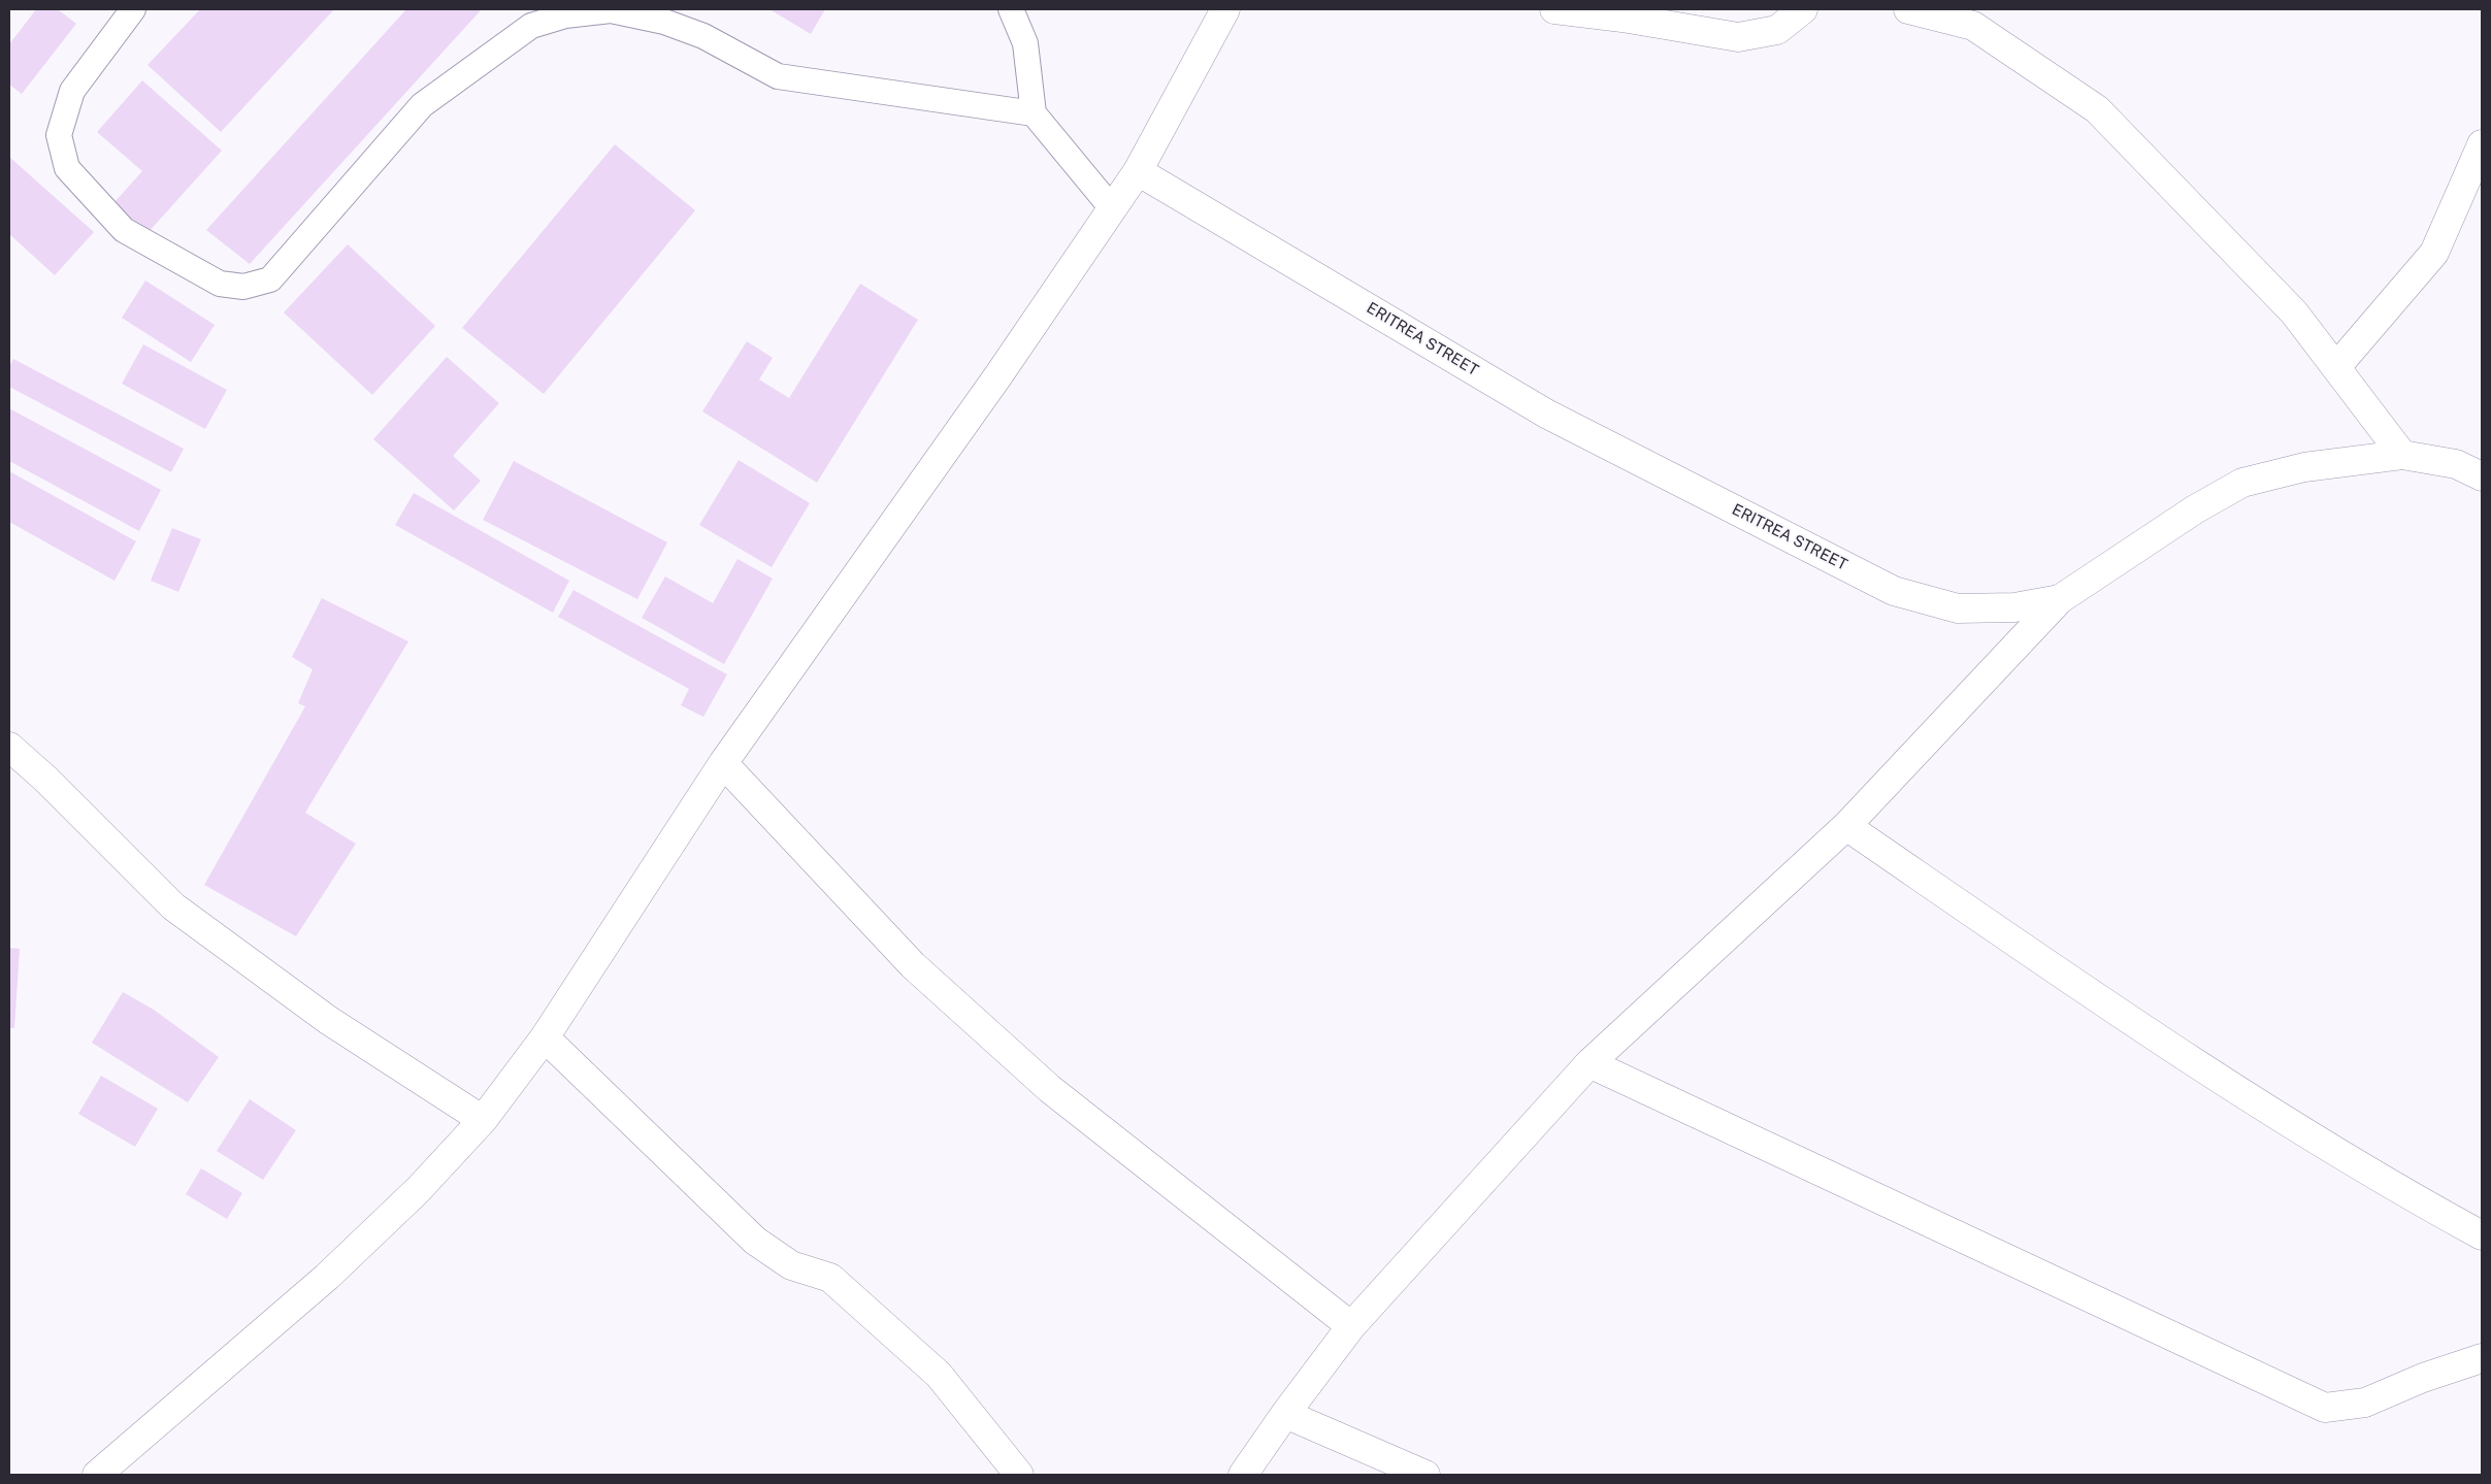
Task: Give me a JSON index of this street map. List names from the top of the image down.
{
  "streets": {
    "street": ["ERITREA STREET"]
  }
}
